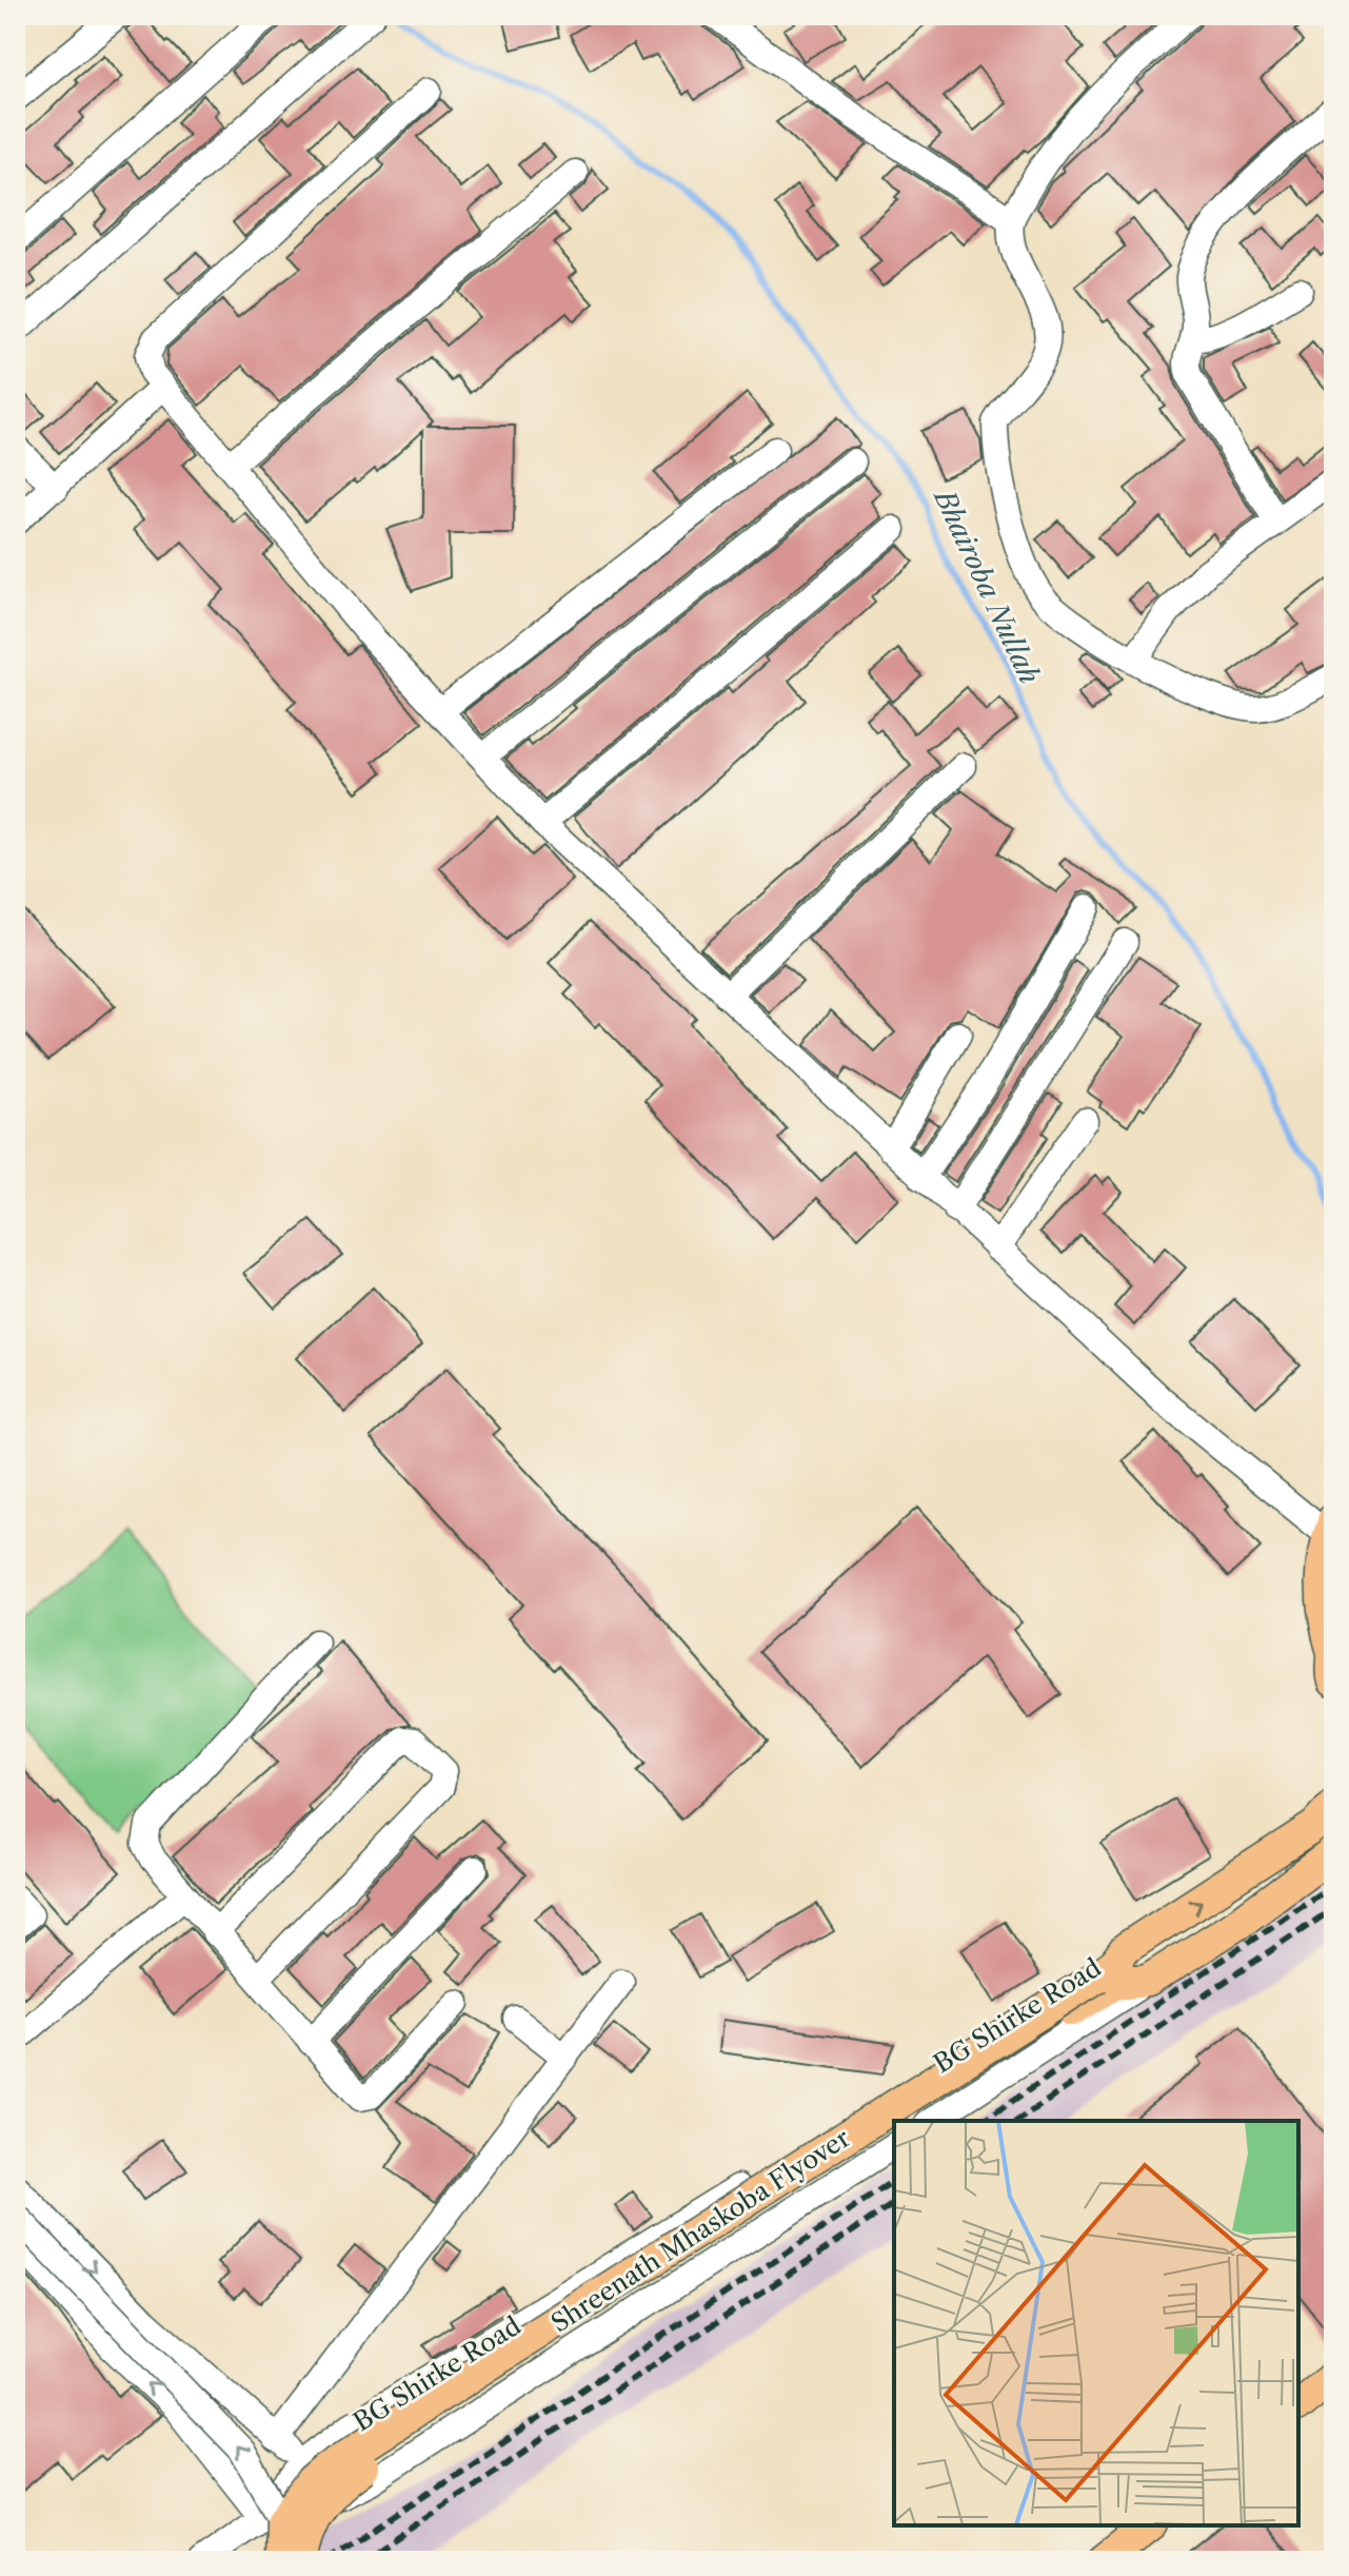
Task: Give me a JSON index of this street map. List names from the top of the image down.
{
  "streets": {
    "main road": ["Shreenath Mhaskoba Flyover"],
    "street": ["BG Shirke Road"]
  },
  "crossings": [
    ["BG Shirke Road", "Shreenath Mhaskoba Flyover"]
  ],
  "water": ["Bhairoba Nullah"]
}
